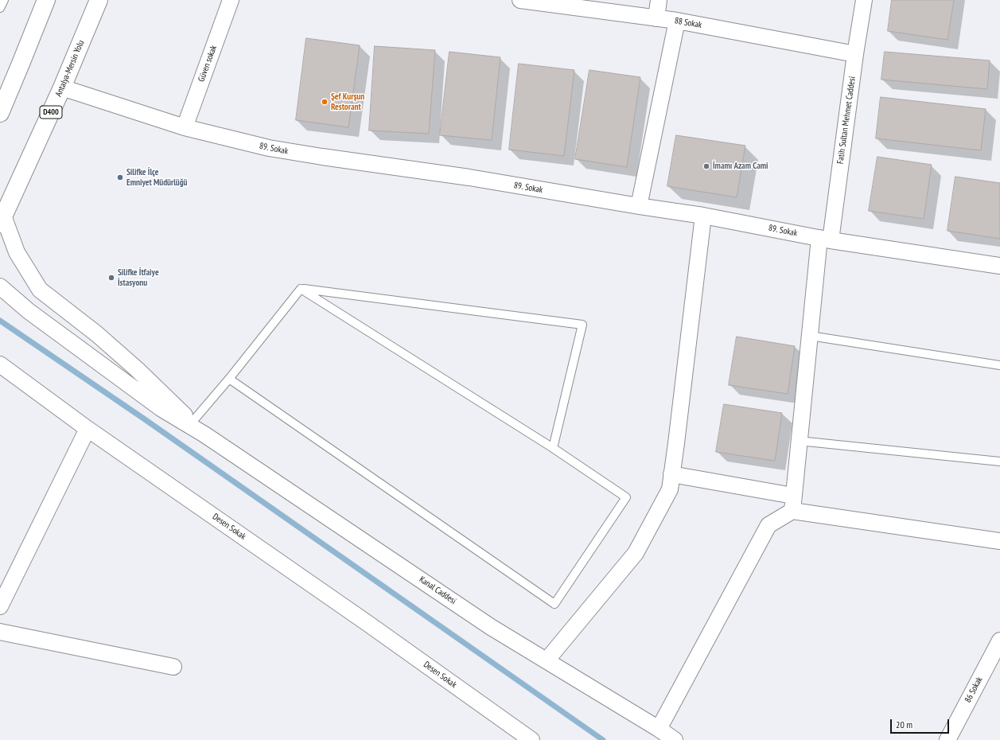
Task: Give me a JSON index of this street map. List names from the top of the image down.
{
  "streets": {
    "highway": ["Antalya-Mersin Yolu", "D400"],
    "street": [
      "88 Sokak",
      "Güven sokak",
      "Fatih Sultan Mehmet Caddesi",
      "89. Sokak",
      "Desen Sokak",
      "Kanal Caddesi",
      "86 Sokak"
    ]
  },
  "crossings": [
    ["88 Sokak", "Fatih Sultan Mehmet Caddesi"],
    ["Güven sokak", "89. Sokak"],
    ["Antalya-Mersin Yolu", "89. Sokak"],
    ["Fatih Sultan Mehmet Caddesi", "89. Sokak"]
  ],
  "places": [
    "Şef Kurşun Restorant",
    "İmamı Azam Cami",
    "Silifke İlçe Emniyet Müdürlüğü",
    "Silifke İtfaiye İstasyonu"
  ],
  "scale_bar": "20 m"
}
